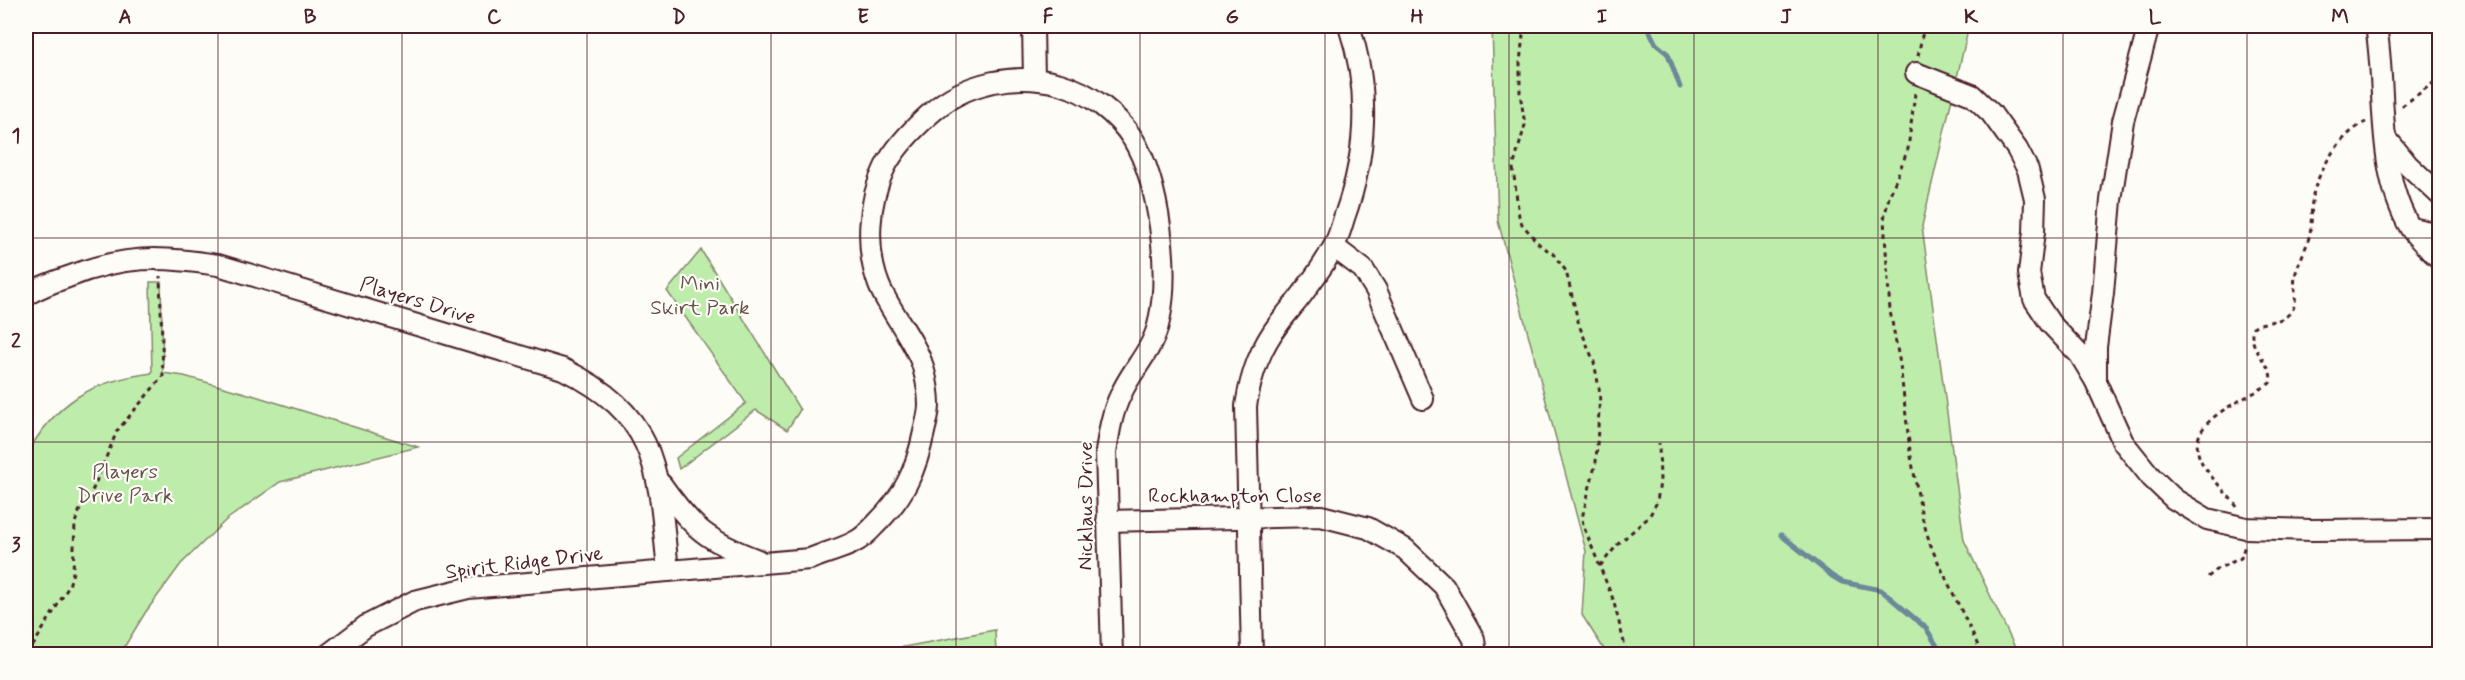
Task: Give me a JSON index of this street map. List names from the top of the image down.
{
  "streets": {
    "street": [
      "Players Drive",
      "Rockhampton Close",
      "Nicklaus Drive",
      "Spirit Ridge Drive"
    ]
  },
  "crossings": [
    ["Players Drive", "Nicklaus Drive"],
    ["Players Drive", "Spirit Ridge Drive"],
    ["Rockhampton Close", "Nicklaus Drive"],
    ["Nicklaus Drive", "Spirit Ridge Drive"]
  ],
  "parks": ["Mini Skirt Park", "Players Drive Park"],
  "grid": {
    "columns": [
      "A",
      "B",
      "C",
      "D",
      "E",
      "F",
      "G",
      "H",
      "I",
      "J",
      "K",
      "L",
      "M"
    ],
    "rows": ["1", "2", "3"]
  }
}
